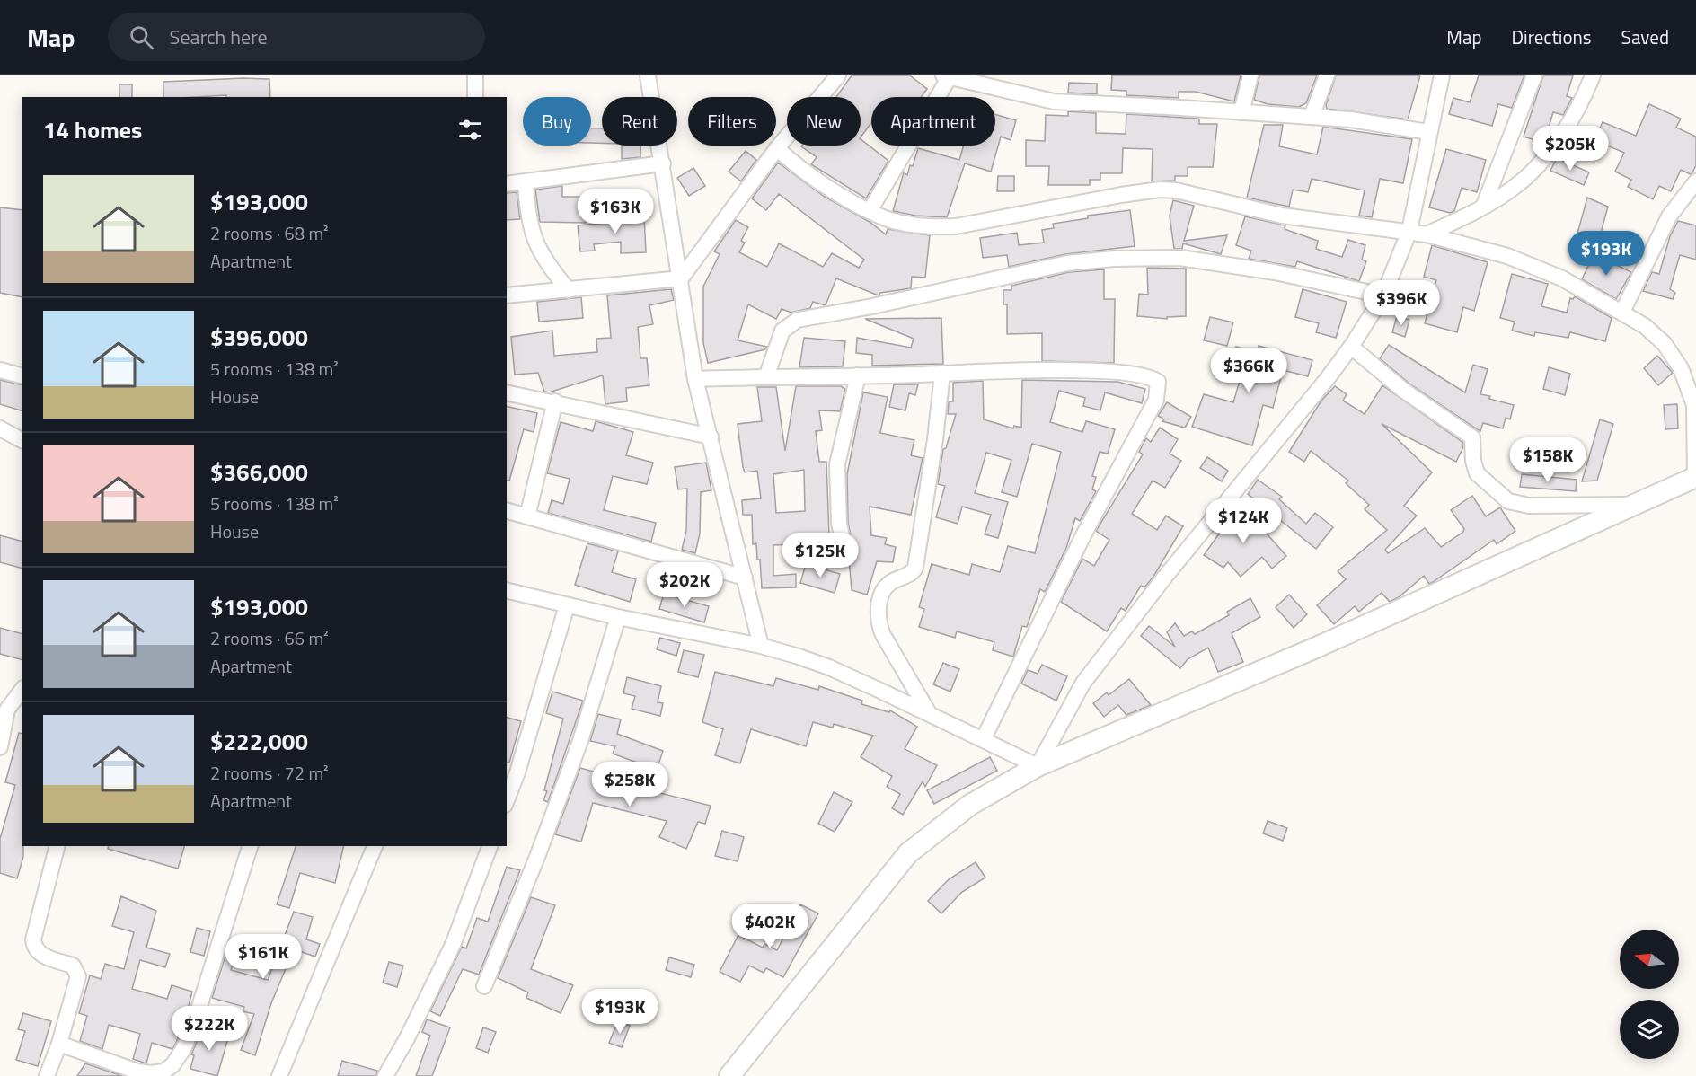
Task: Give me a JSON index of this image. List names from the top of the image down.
{
  "north": "left",
  "page": {
    "header": "Map",
    "search": "Search here",
    "nav": ["Map", "Directions", "Saved"],
    "chip": [
      "Buy",
      "Rent",
      "Filters",
      "New",
      "Apartment"
    ],
    "heading": "14 homes",
    "price": [
      "$205K",
      "$163K",
      "$193K",
      "$396K",
      "$366K",
      "$158K",
      "$124K",
      "$125K",
      "$202K",
      "$258K",
      "$402K",
      "$161K",
      "$193K",
      "$222K"
    ],
    "list": [
      {
        "name": "$193,000",
        "note": "2 rooms · 68 m² · Apartment"
      },
      {
        "name": "$396,000",
        "note": "5 rooms · 138 m² · House"
      },
      {
        "name": "$366,000",
        "note": "5 rooms · 138 m² · House"
      },
      {
        "name": "$193,000",
        "note": "2 rooms · 66 m² · Apartment"
      },
      {
        "name": "$222,000",
        "note": "2 rooms · 72 m² · Apartment"
      }
    ]
  }
}
